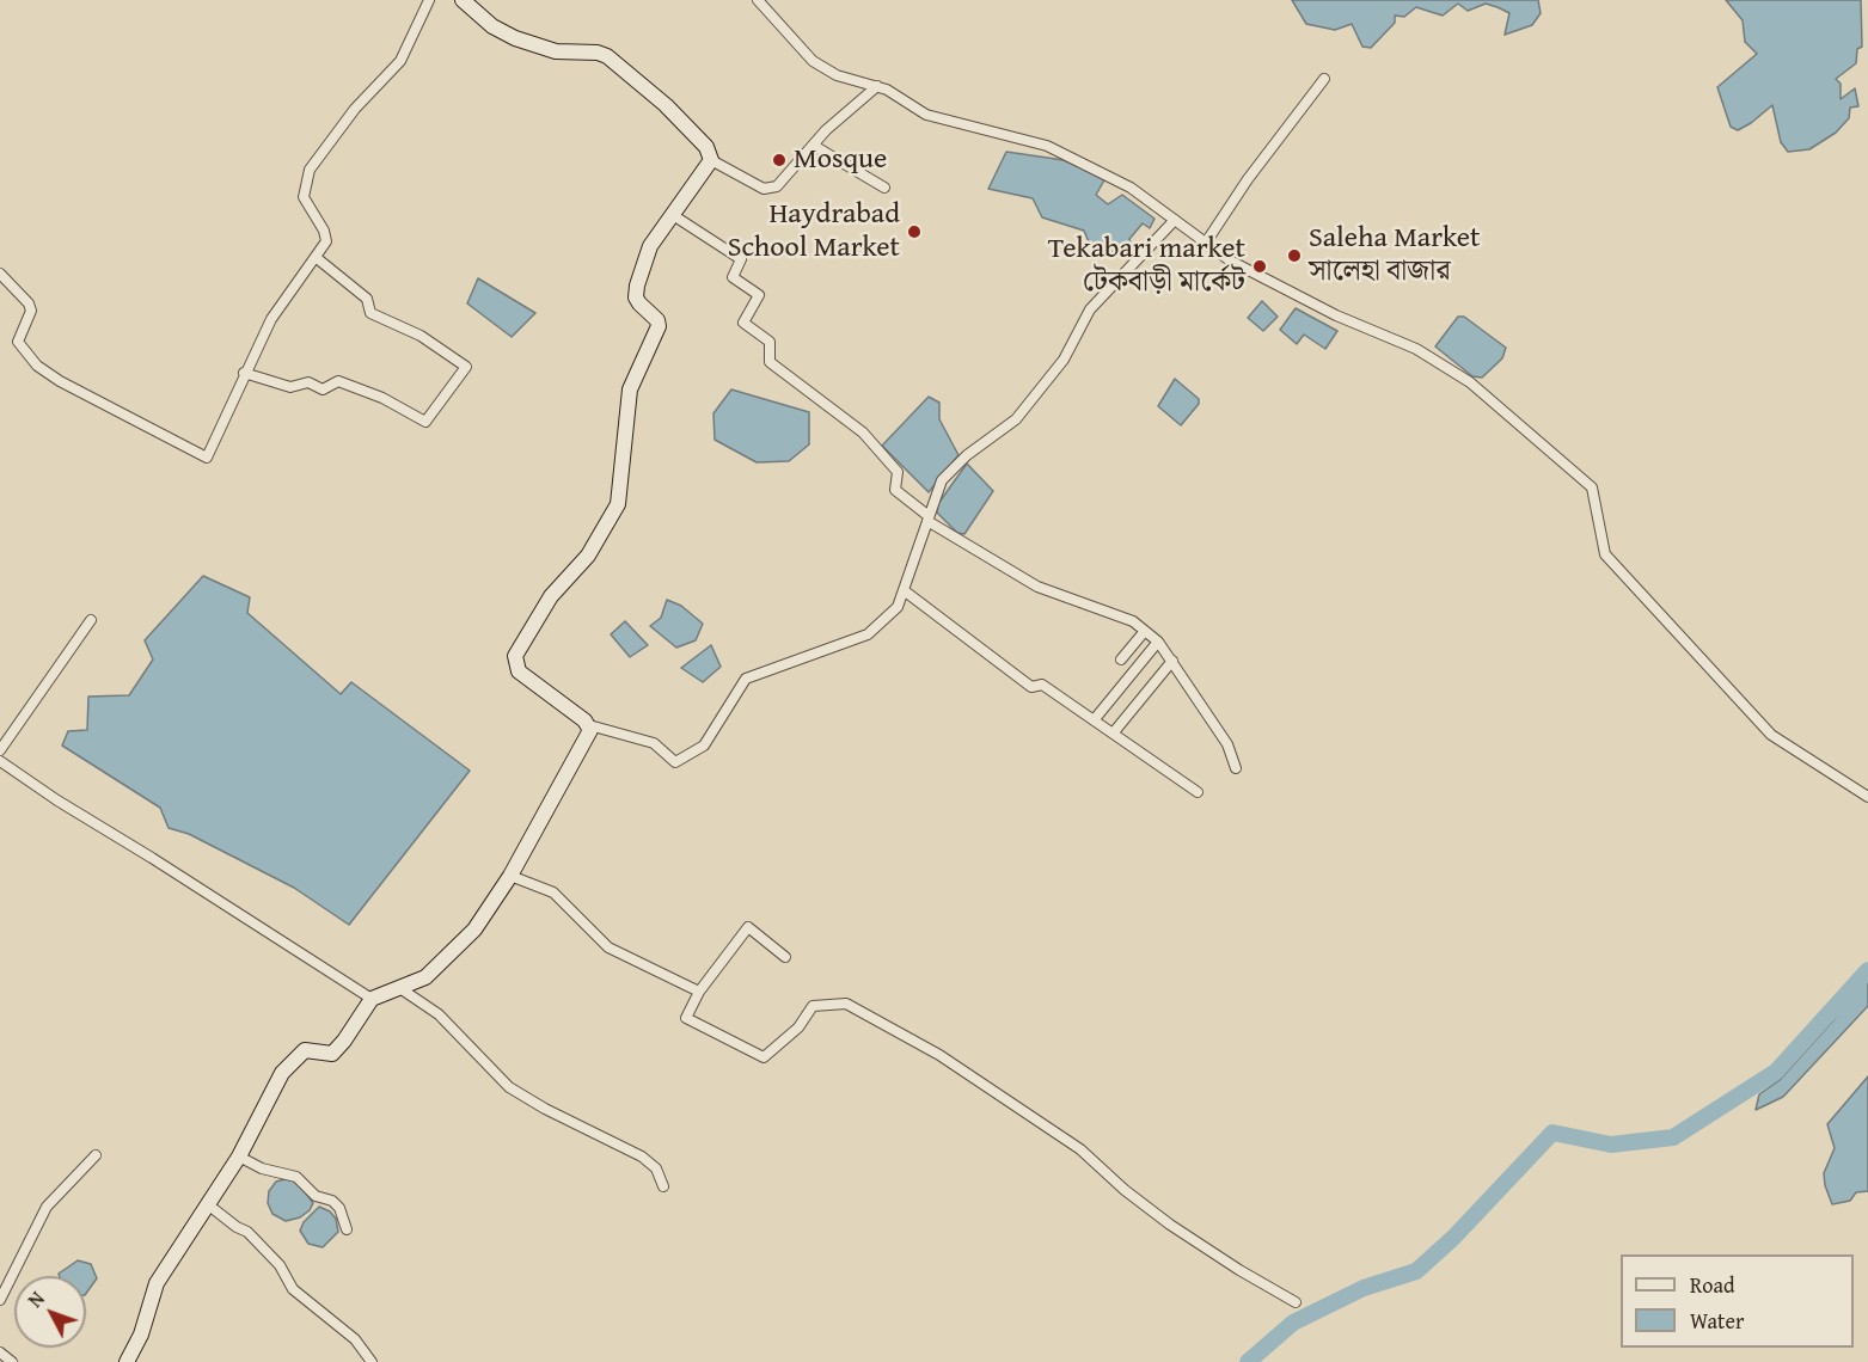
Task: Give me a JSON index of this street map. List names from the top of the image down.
{
  "places": [
    "Mosque",
    "Haydrabad School Market",
    "Saleha Market সালেহা বাজার",
    "Tekabari market টেকবাড়ী মার্কেট"
  ],
  "legend": ["Road", "Water"],
  "north": "top left"
}
